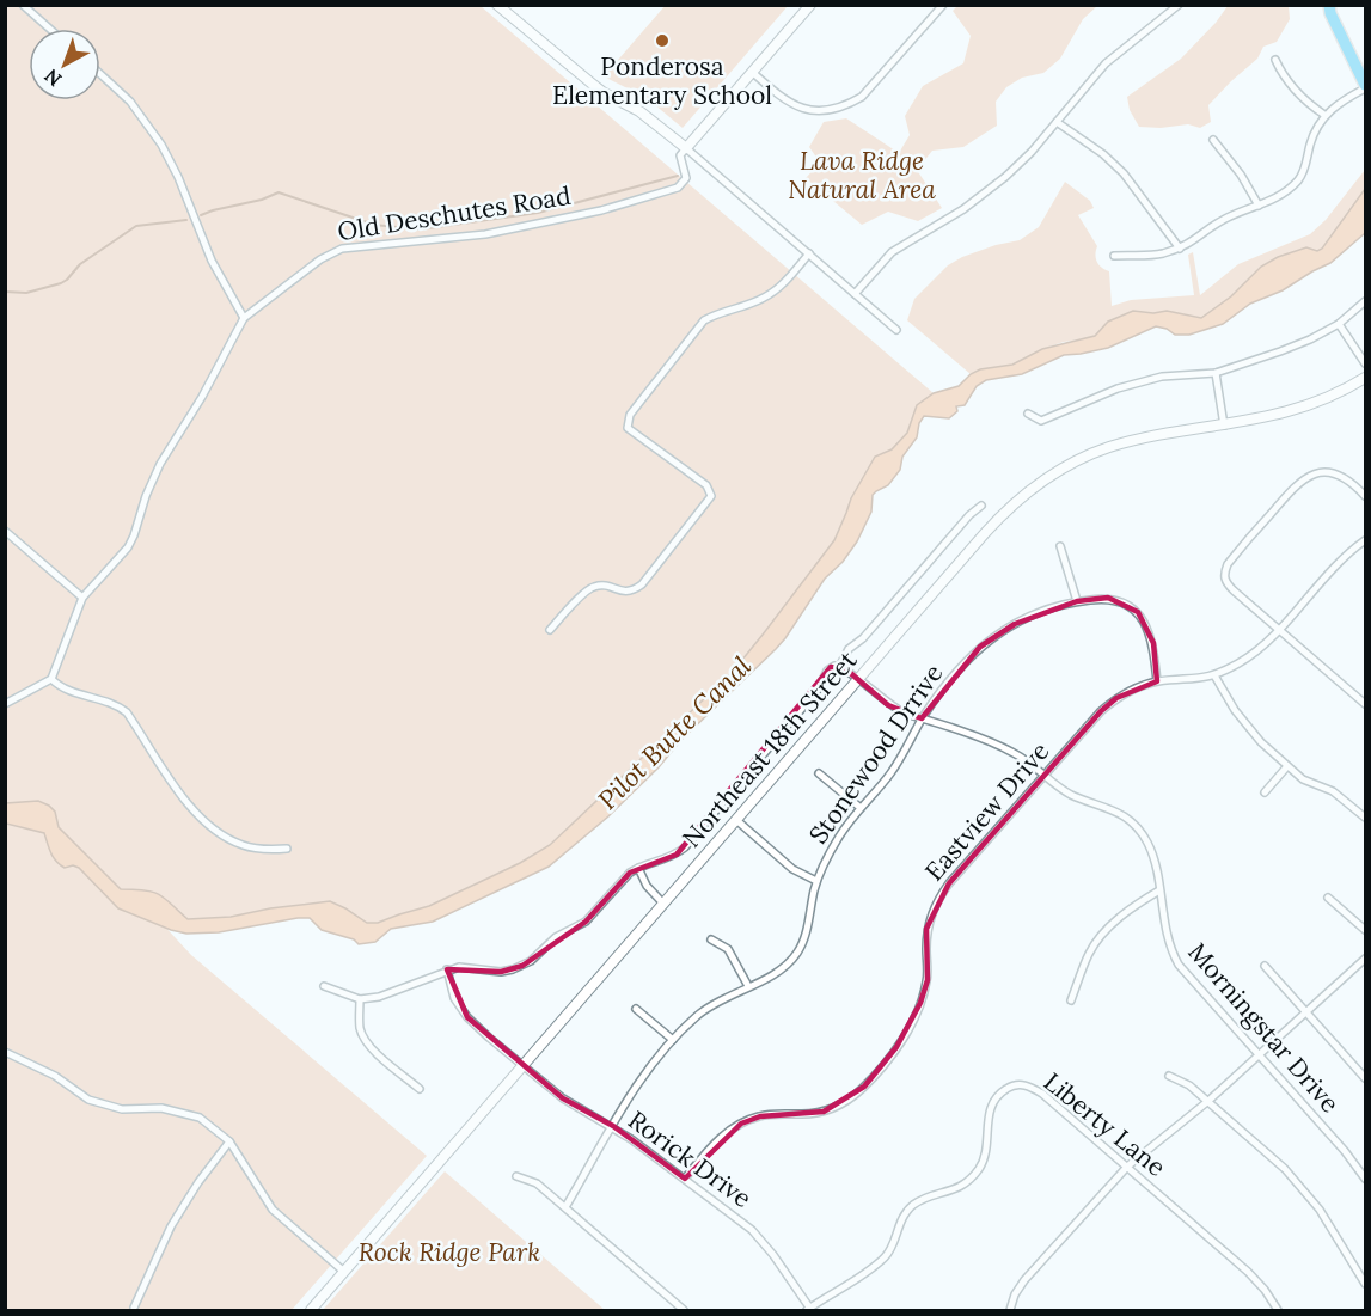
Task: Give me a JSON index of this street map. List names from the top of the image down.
{
  "streets": {
    "main road": ["Northeast 18th Street"],
    "street": [
      "Old Deschutes Road",
      "Stonewood Drrive",
      "Eastview Drive",
      "Morningstar Drive",
      "Liberty Lane",
      "Rorick Drive"
    ]
  },
  "crossings": [
    ["Northeast 18th Street", "Morningstar Drive"],
    ["Northeast 18th Street", "Rorick Drive"],
    ["Stonewood Drrive", "Eastview Drive"],
    ["Stonewood Drrive", "Morningstar Drive"],
    ["Stonewood Drrive", "Rorick Drive"],
    ["Eastview Drive", "Morningstar Drive"],
    ["Eastview Drive", "Rorick Drive"],
    ["Liberty Lane", "Rorick Drive"]
  ],
  "water": ["Pilot Butte Canal"],
  "parks": ["Lava Ridge Natural Area", "Rock Ridge Park"],
  "places": ["Ponderosa Elementary School"],
  "north": "bottom left"
}
